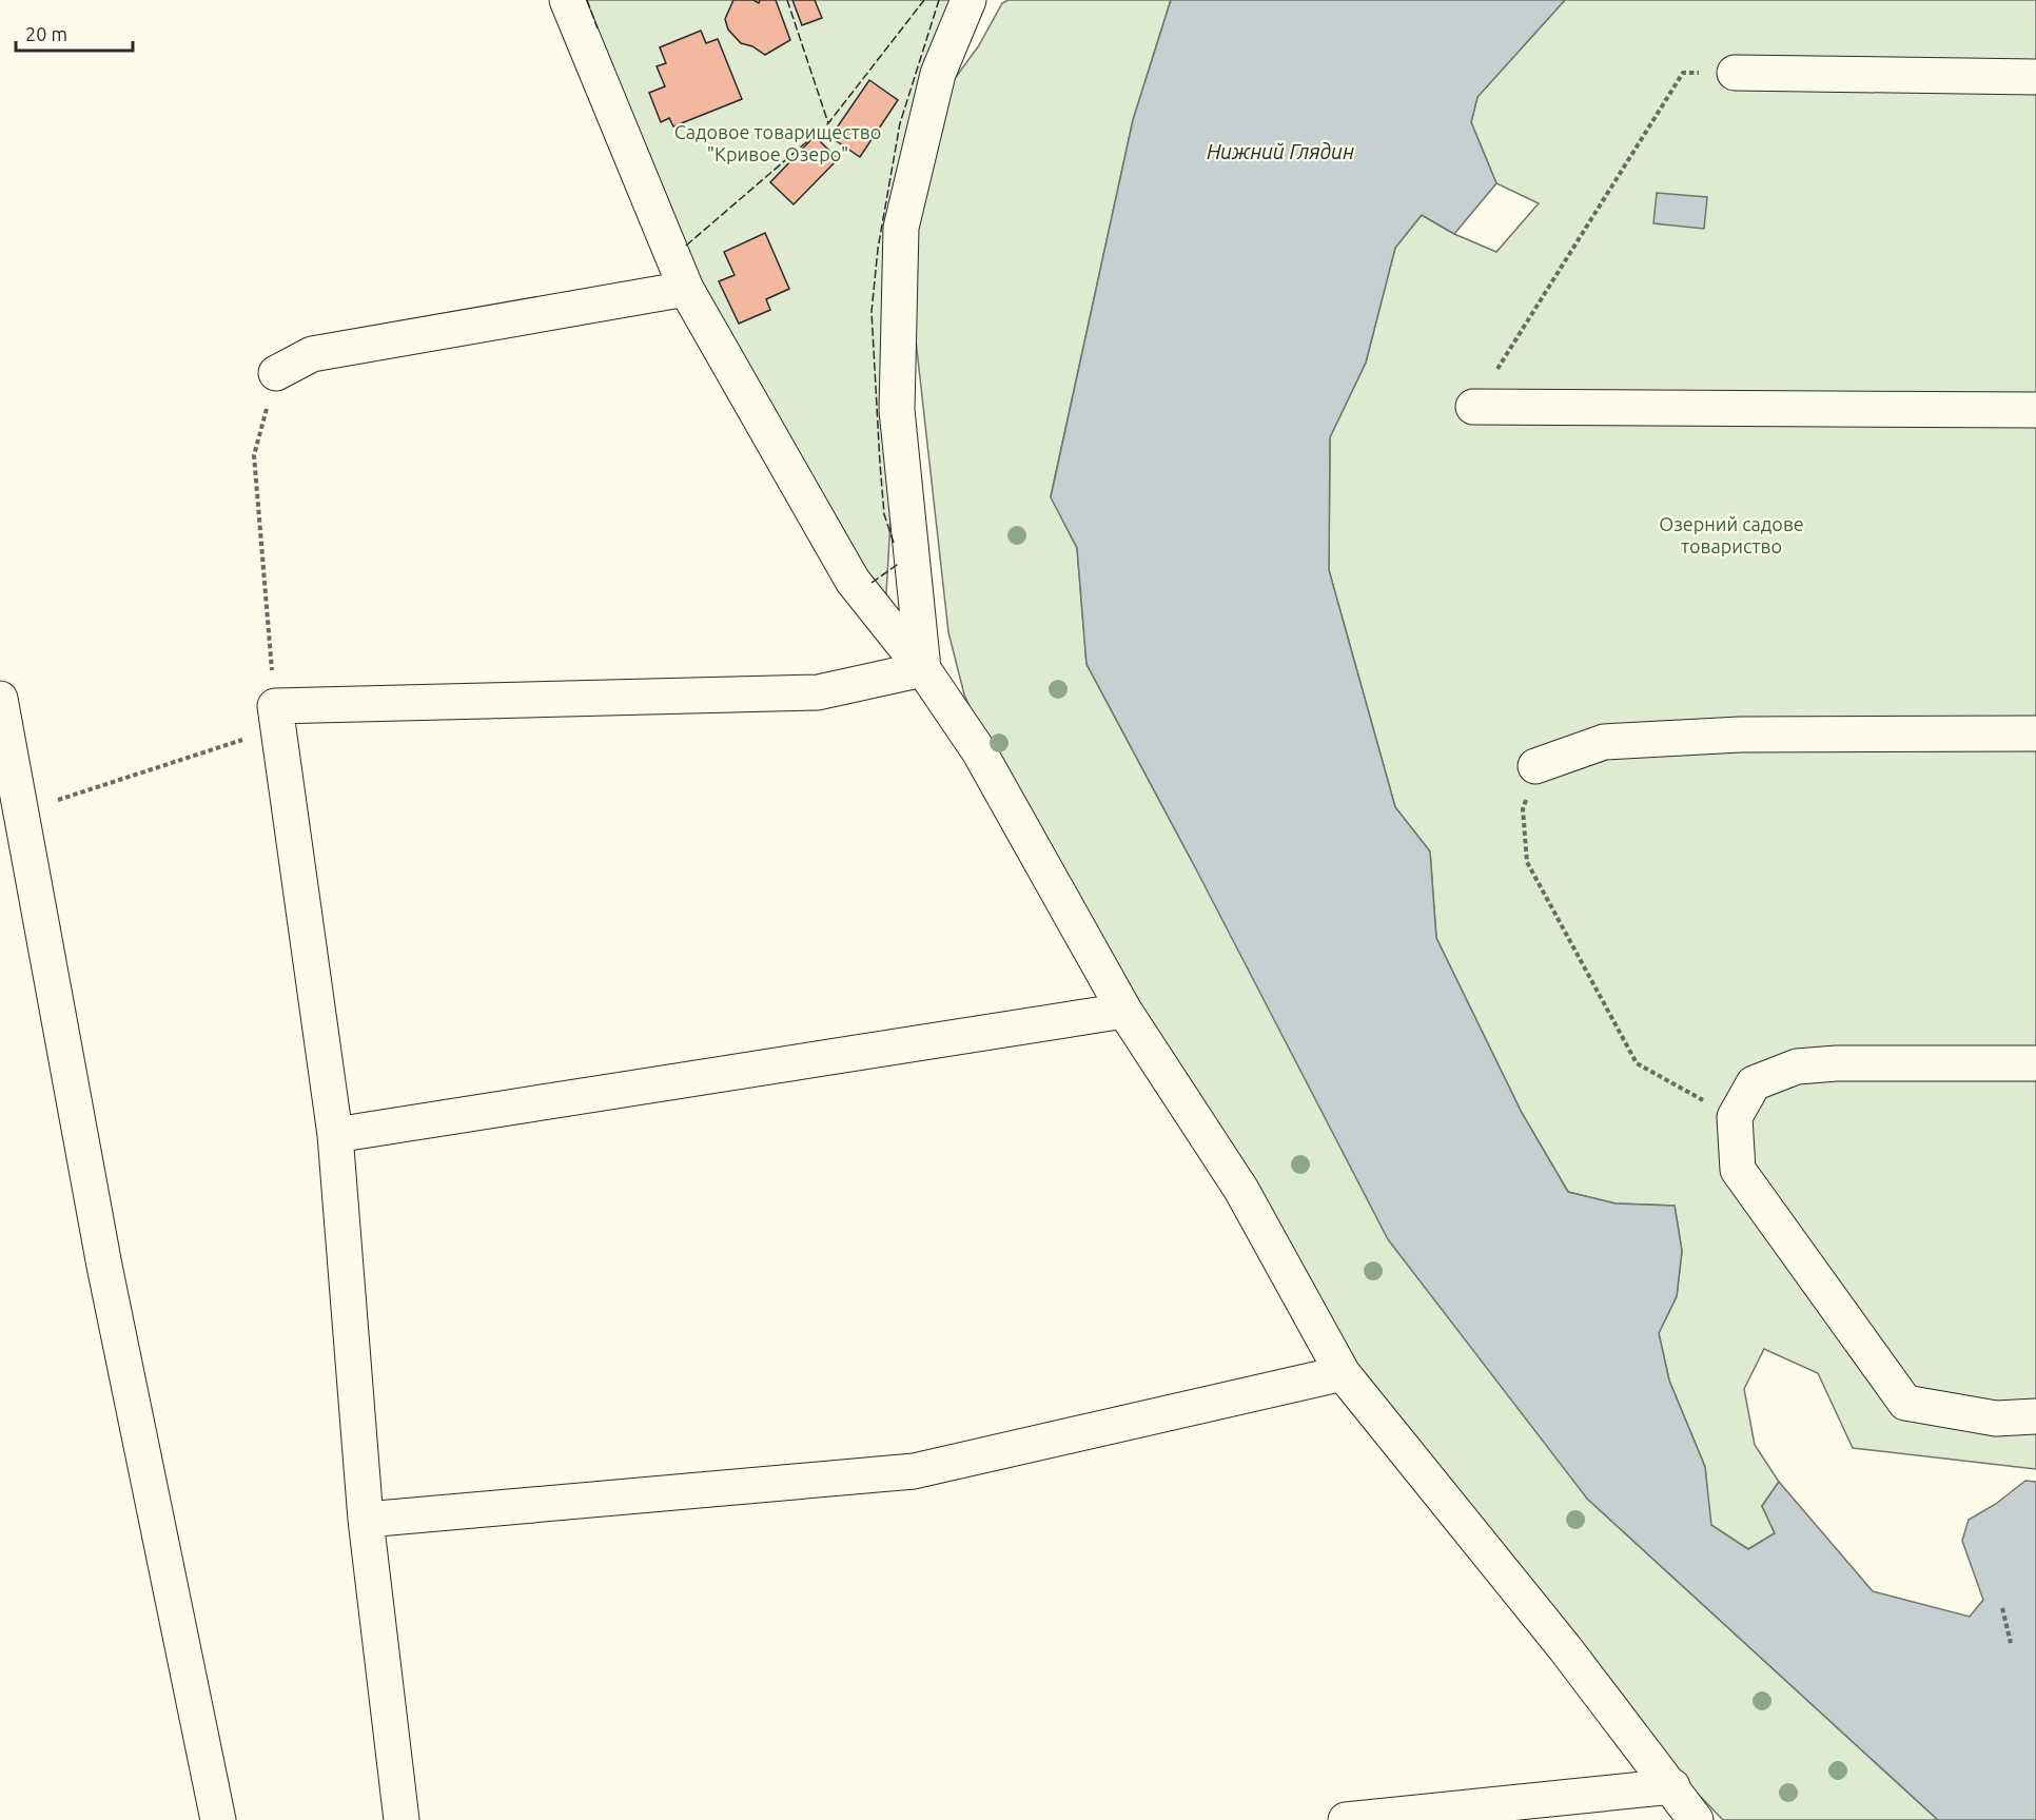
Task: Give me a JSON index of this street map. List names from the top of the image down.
{
  "water": ["Нижний Глядин"],
  "parks": ["Садовое товарищество \"Кривое Озеро\"", "Озерний садове товариство"],
  "scale_bar": "20 m"
}
